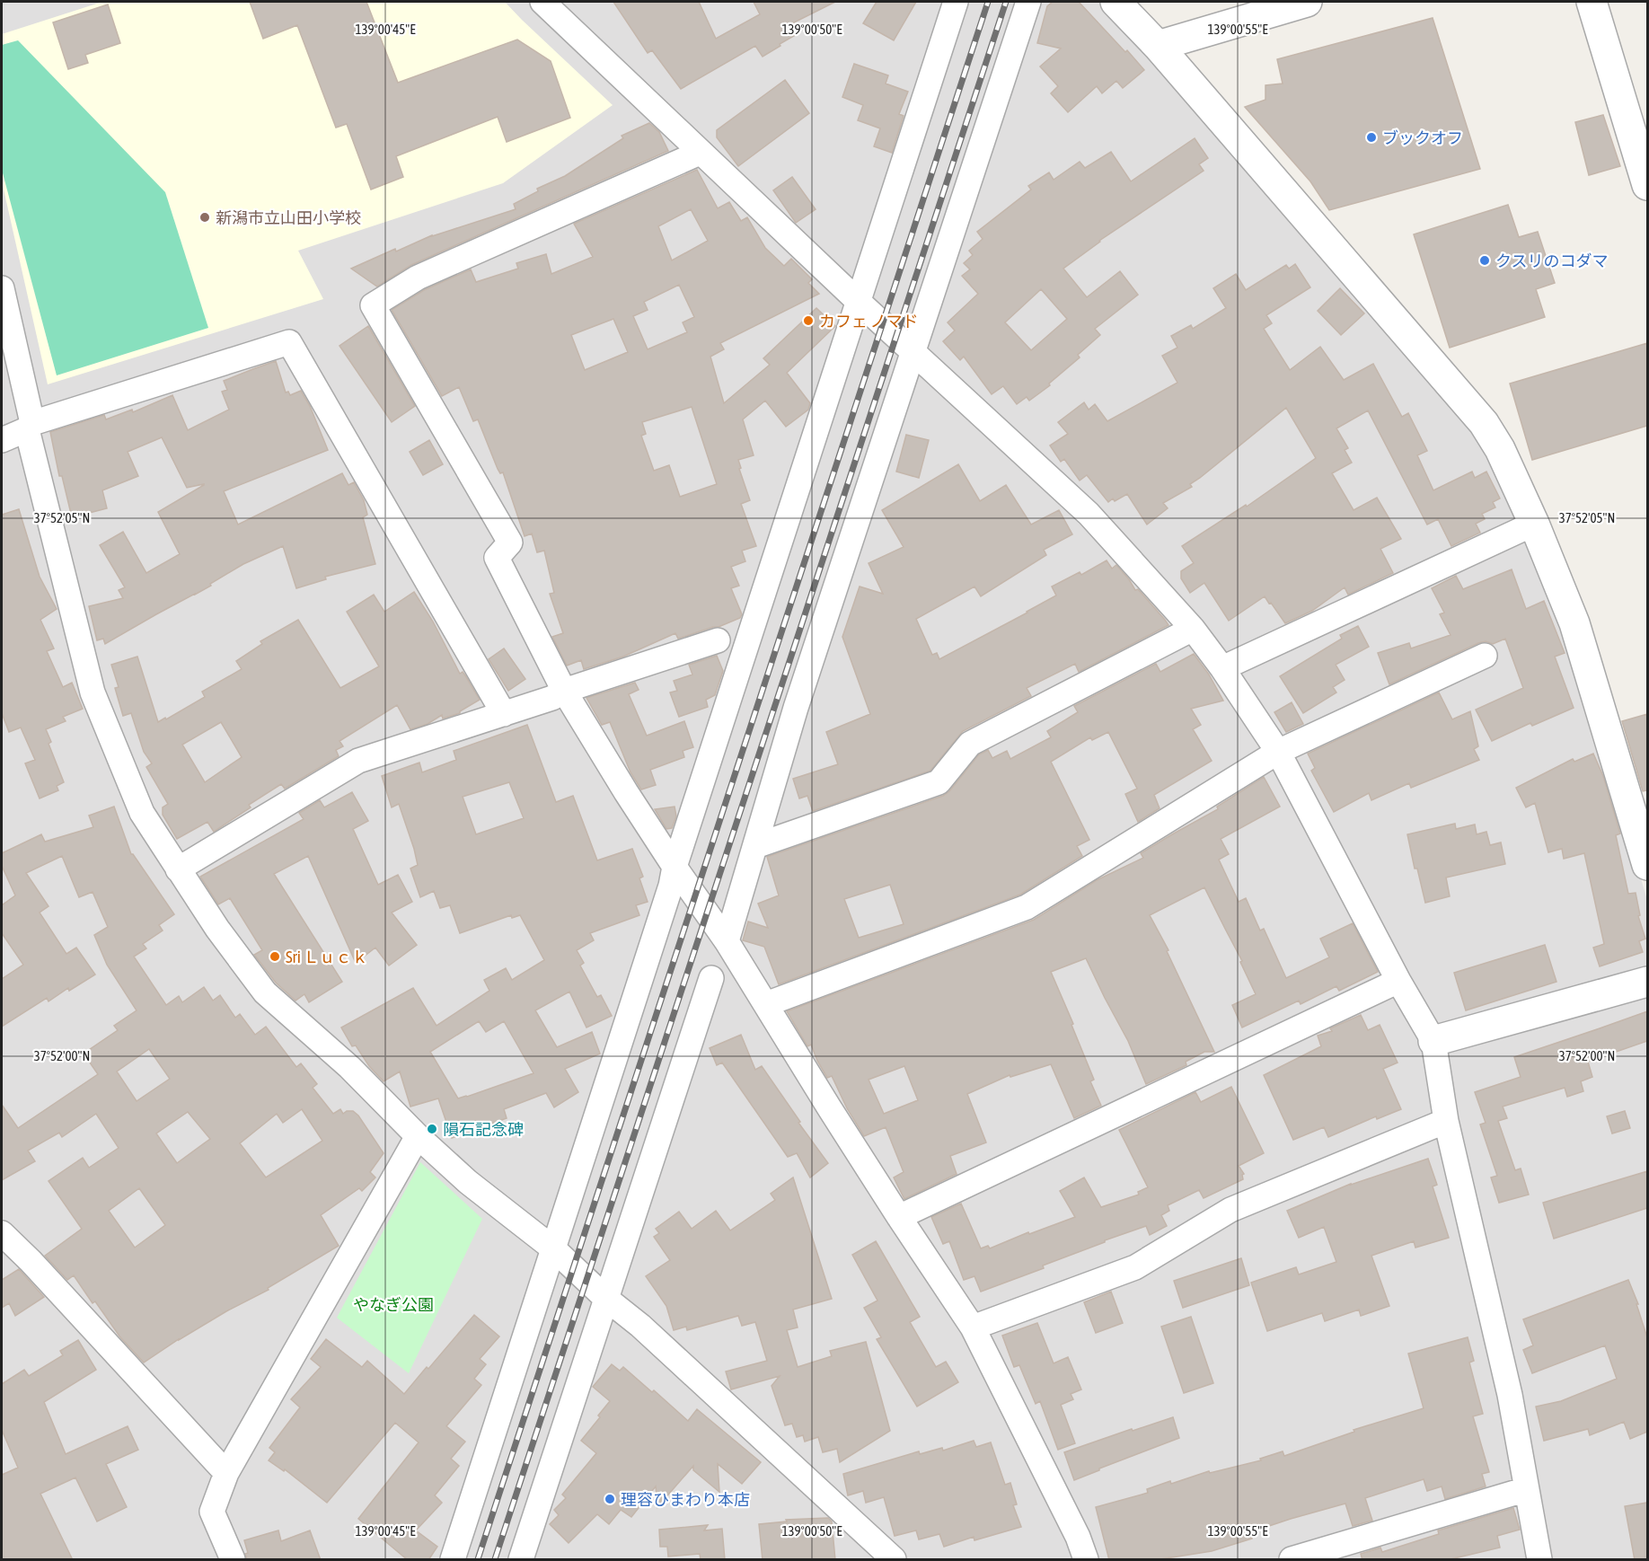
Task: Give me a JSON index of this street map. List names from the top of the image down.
{
  "parks": ["やなぎ公園"],
  "places": [
    "ブックオフ",
    "新潟市立山田小学校",
    "クスリのコダマ",
    "カフェ ノマド",
    "Sri Ｌｕｃｋ",
    "隕石記念碑",
    "理容ひまわり本店"
  ],
  "coordinates": [
    "139°00'45\"E",
    "139°00'50\"E",
    "139°00'55\"E",
    "37°52'05\"N",
    "37°52'00\"N"
  ]
}
